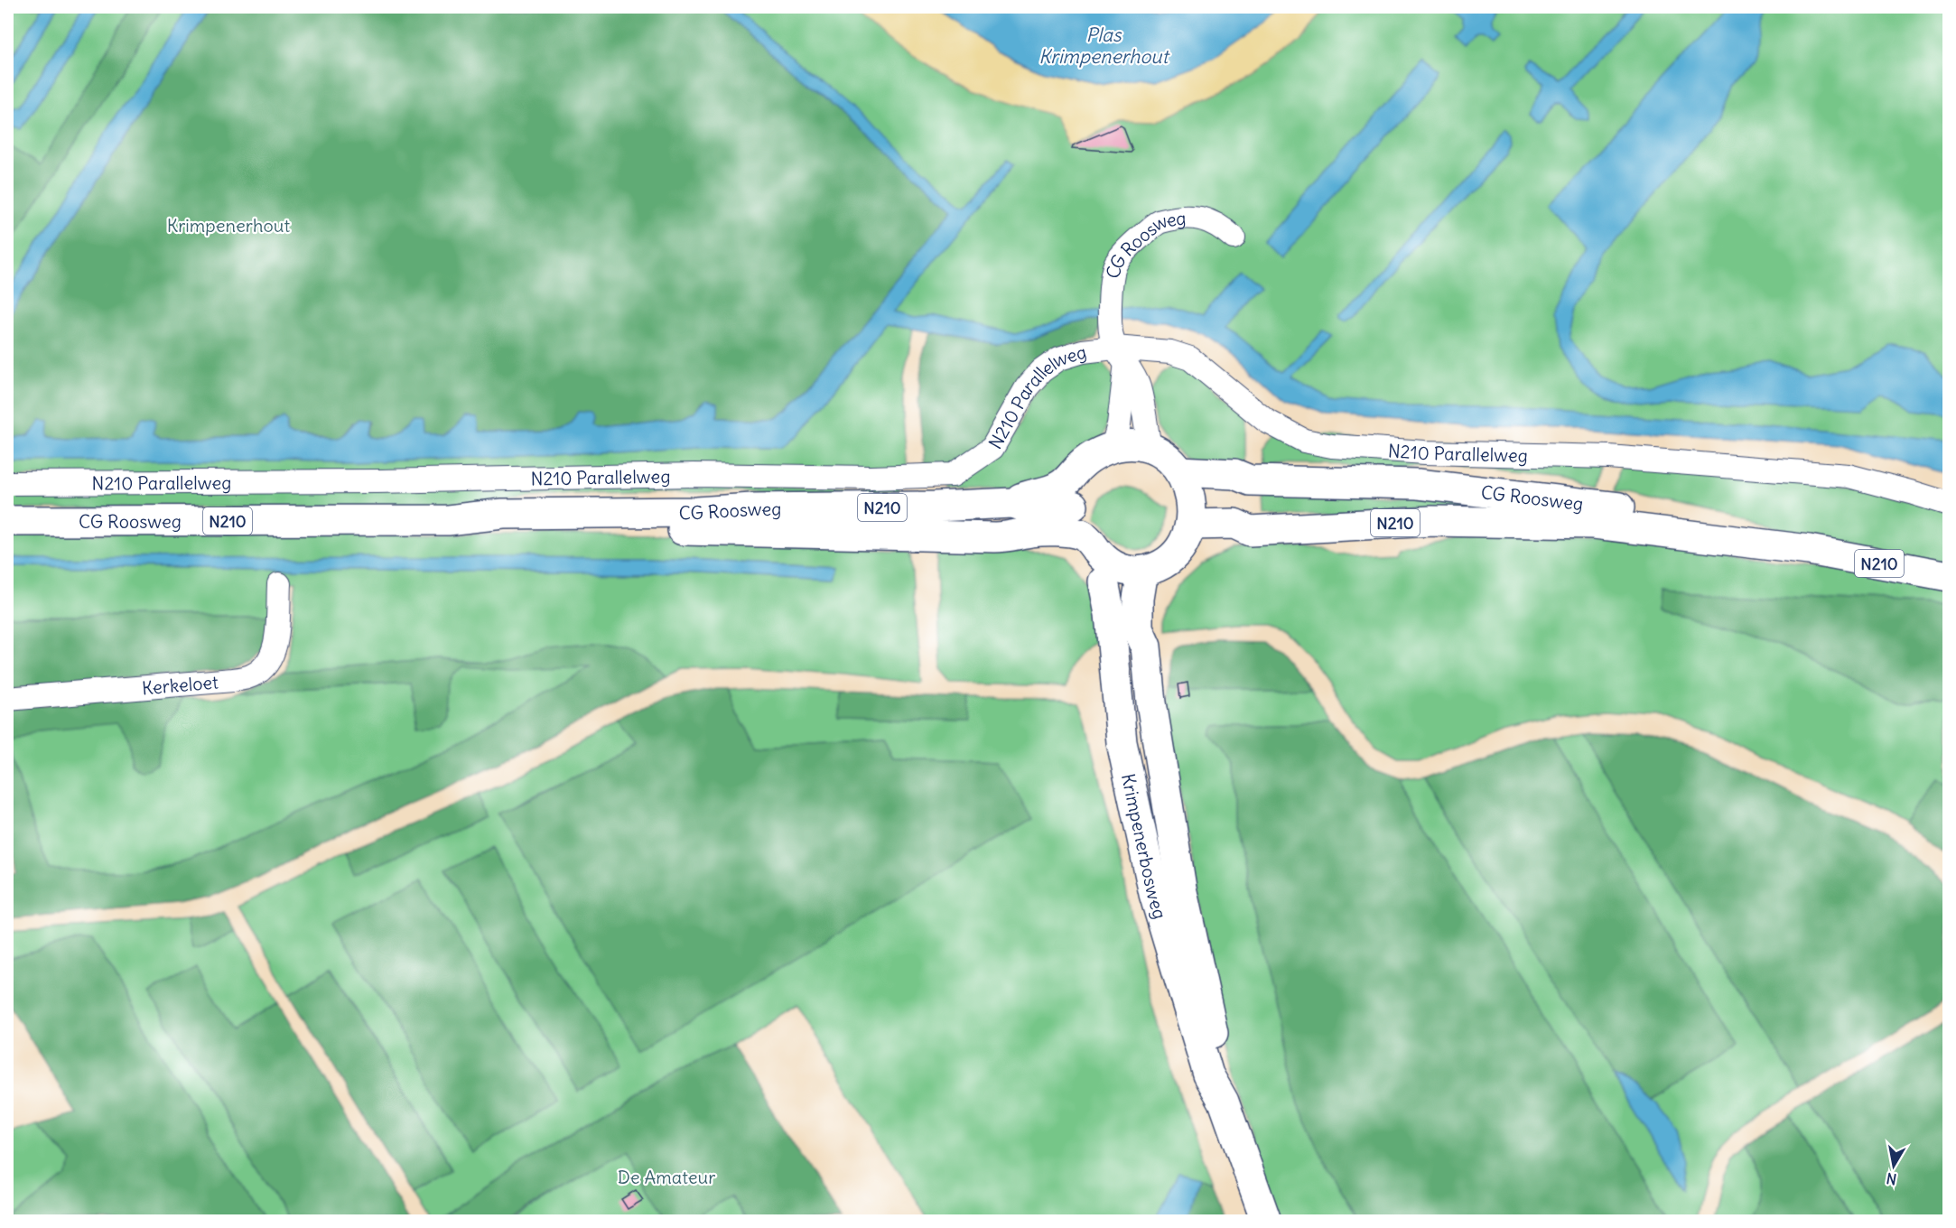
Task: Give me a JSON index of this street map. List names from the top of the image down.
{
  "streets": {
    "main road": ["CG Roosweg", "N210", "Krimpenerbosweg"],
    "street": ["N210 Parallelweg", "Kerkeloet"]
  },
  "crossings": [
    ["CG Roosweg", "N210 Parallelweg"],
    ["CG Roosweg", "N210"],
    ["N210", "Krimpenerbosweg"]
  ],
  "water": ["Plas Krimpenerhout"],
  "parks": ["Krimpenerhout", "De Amateur"],
  "north": "bottom"
}
